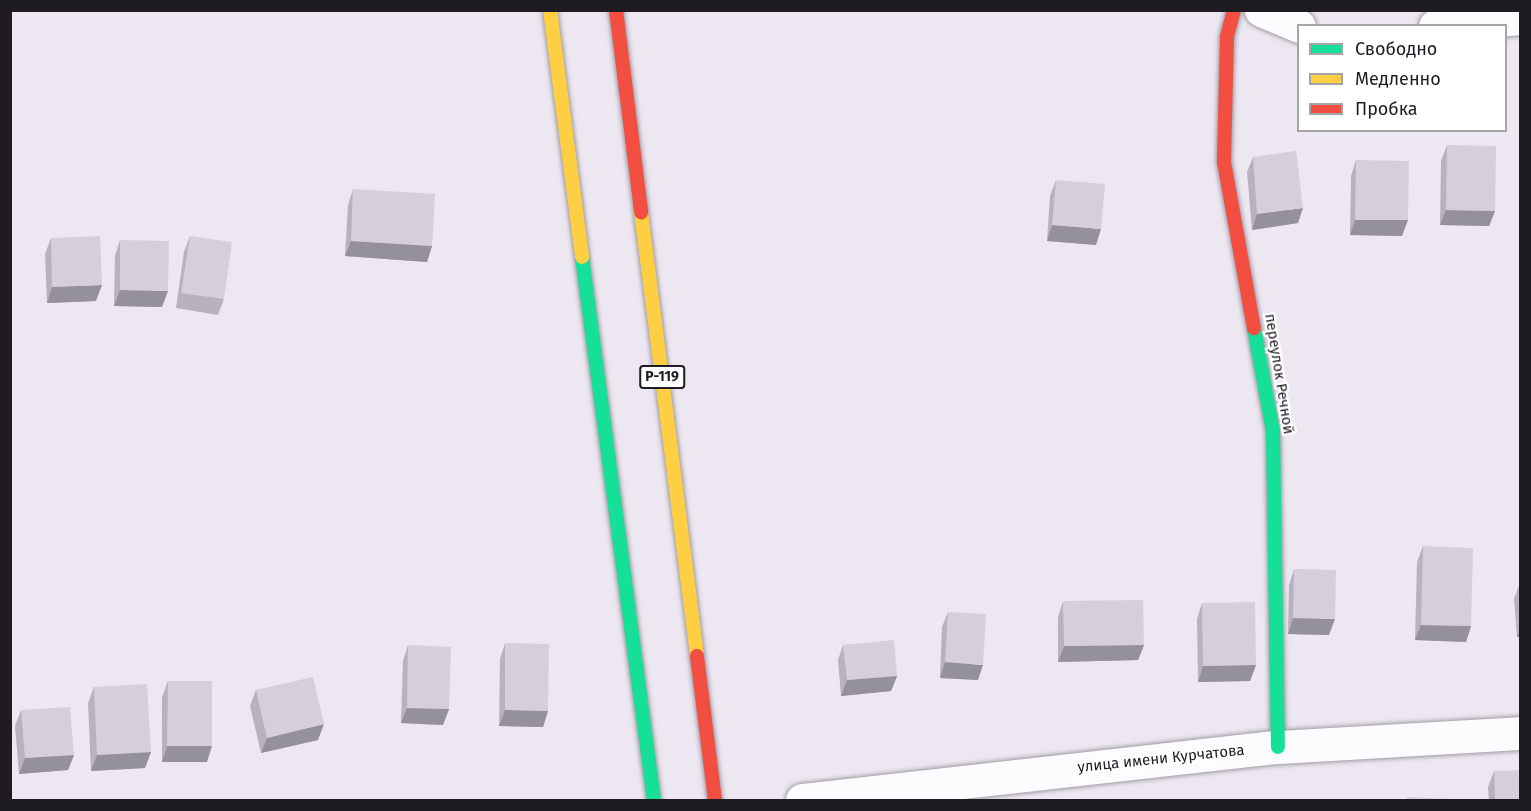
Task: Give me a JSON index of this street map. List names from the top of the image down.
{
  "streets": {
    "main road": ["переулок Речной", "Р-119"],
    "street": ["улица имени Курчатова"]
  },
  "crossings": [
    ["переулок Речной", "улица имени Курчатова"]
  ],
  "legend": ["Свободно", "Медленно", "Пробка"]
}
